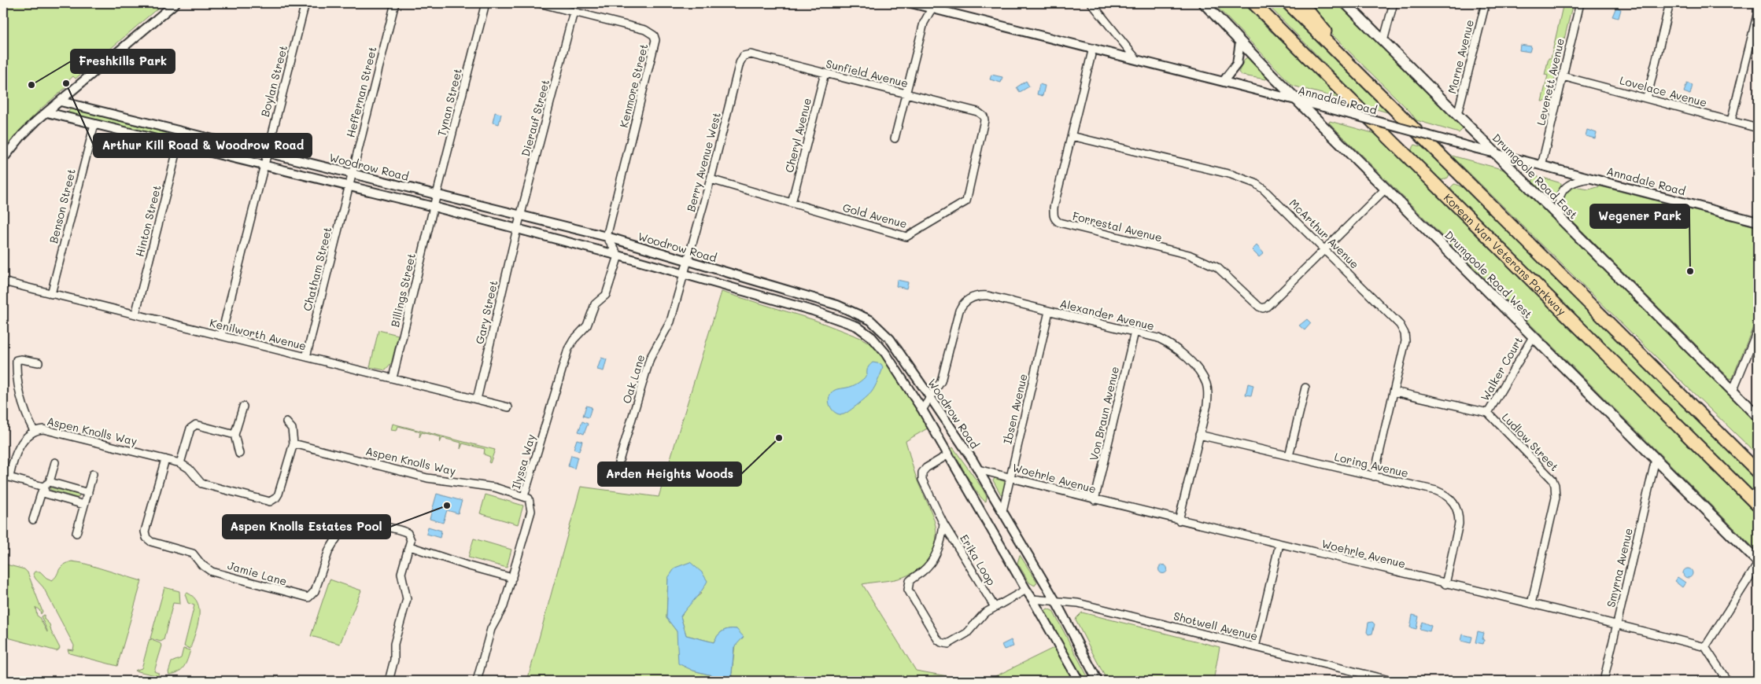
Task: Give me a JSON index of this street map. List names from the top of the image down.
{
  "streets": {
    "highway": ["Korean War Veterans Parkway"],
    "main road": ["Drumgoole Road East", "Drumgoole Road West"],
    "street": [
      "Marne Avenue",
      "Sunfield Avenue",
      "Boylan Street",
      "Leverett Avenue",
      "Kenmore Street",
      "Lovelace Avenue",
      "Heffernan Street",
      "Annadale Road",
      "Tynan Street",
      "Dierauf Street",
      "Cheryl Avenue",
      "Berry Avenue West",
      "Woodrow Road",
      "Benson Street",
      "Gold Avenue",
      "Hinton Street",
      "Forrestal Avenue",
      "McArthur Avenue",
      "Chatham Street",
      "Billings Street",
      "Gary Street",
      "Alexander Avenue",
      "Kenilworth Avenue",
      "Walker Court",
      "Oak Lane",
      "Ibsen Avenue",
      "Von Braun Avenue",
      "Aspen Knolls Way",
      "Ludlow Street",
      "Ilyssa Way",
      "Loring Avenue",
      "Woehrle Avenue",
      "Erika Loop",
      "Smyrna Avenue",
      "Jamie Lane",
      "Shotwell Avenue"
    ]
  },
  "crossings": [
    ["Marne Avenue", "Drumgoole Road East"],
    ["Sunfield Avenue", "Cheryl Avenue"],
    ["Sunfield Avenue", "Berry Avenue West"],
    ["Sunfield Avenue", "Gold Avenue"],
    ["Boylan Street", "Woodrow Road"],
    ["Leverett Avenue", "Lovelace Avenue"],
    ["Leverett Avenue", "Annadale Road"],
    ["Kenmore Street", "Dierauf Street"],
    ["Kenmore Street", "Woodrow Road"],
    ["Heffernan Street", "Woodrow Road"],
    ["Heffernan Street", "Chatham Street"],
    ["Annadale Road", "Drumgoole Road East"],
    ["Annadale Road", "Forrestal Avenue"],
    ["Annadale Road", "Drumgoole Road West"],
    ["Tynan Street", "Woodrow Road"],
    ["Tynan Street", "Billings Street"],
    ["Dierauf Street", "Woodrow Road"],
    ["Dierauf Street", "Gary Street"],
    ["Cheryl Avenue", "Gold Avenue"],
    ["Berry Avenue West", "Woodrow Road"],
    ["Berry Avenue West", "Gold Avenue"],
    ["Berry Avenue West", "Oak Lane"],
    ["Woodrow Road", "Hinton Street"],
    ["Woodrow Road", "Alexander Avenue"],
    ["Woodrow Road", "Ibsen Avenue"],
    ["Woodrow Road", "Woehrle Avenue"],
    ["Woodrow Road", "Shotwell Avenue"],
    ["Benson Street", "Kenilworth Avenue"],
    ["Hinton Street", "Kenilworth Avenue"],
    ["Forrestal Avenue", "McArthur Avenue"],
    ["McArthur Avenue", "Ludlow Street"],
    ["McArthur Avenue", "Loring Avenue"],
    ["Chatham Street", "Kenilworth Avenue"],
    ["Drumgoole Road West", "Walker Court"],
    ["Drumgoole Road West", "Smyrna Avenue"],
    ["Billings Street", "Kenilworth Avenue"],
    ["Gary Street", "Kenilworth Avenue"],
    ["Alexander Avenue", "Ibsen Avenue"],
    ["Alexander Avenue", "Von Braun Avenue"],
    ["Alexander Avenue", "Loring Avenue"],
    ["Alexander Avenue", "Woehrle Avenue"],
    ["Walker Court", "Ludlow Street"],
    ["Ibsen Avenue", "Woehrle Avenue"],
    ["Von Braun Avenue", "Woehrle Avenue"],
    ["Aspen Knolls Way", "Ilyssa Way"],
    ["Aspen Knolls Way", "Jamie Lane"],
    ["Ludlow Street", "Woehrle Avenue"],
    ["Loring Avenue", "Woehrle Avenue"],
    ["Woehrle Avenue", "Smyrna Avenue"]
  ],
  "places": [
    "Arthur Kill Road & Woodrow Road",
    "Freshkills Park",
    "Wegener Park",
    "Arden Heights Woods",
    "Aspen Knolls Estates Pool"
  ]
}
